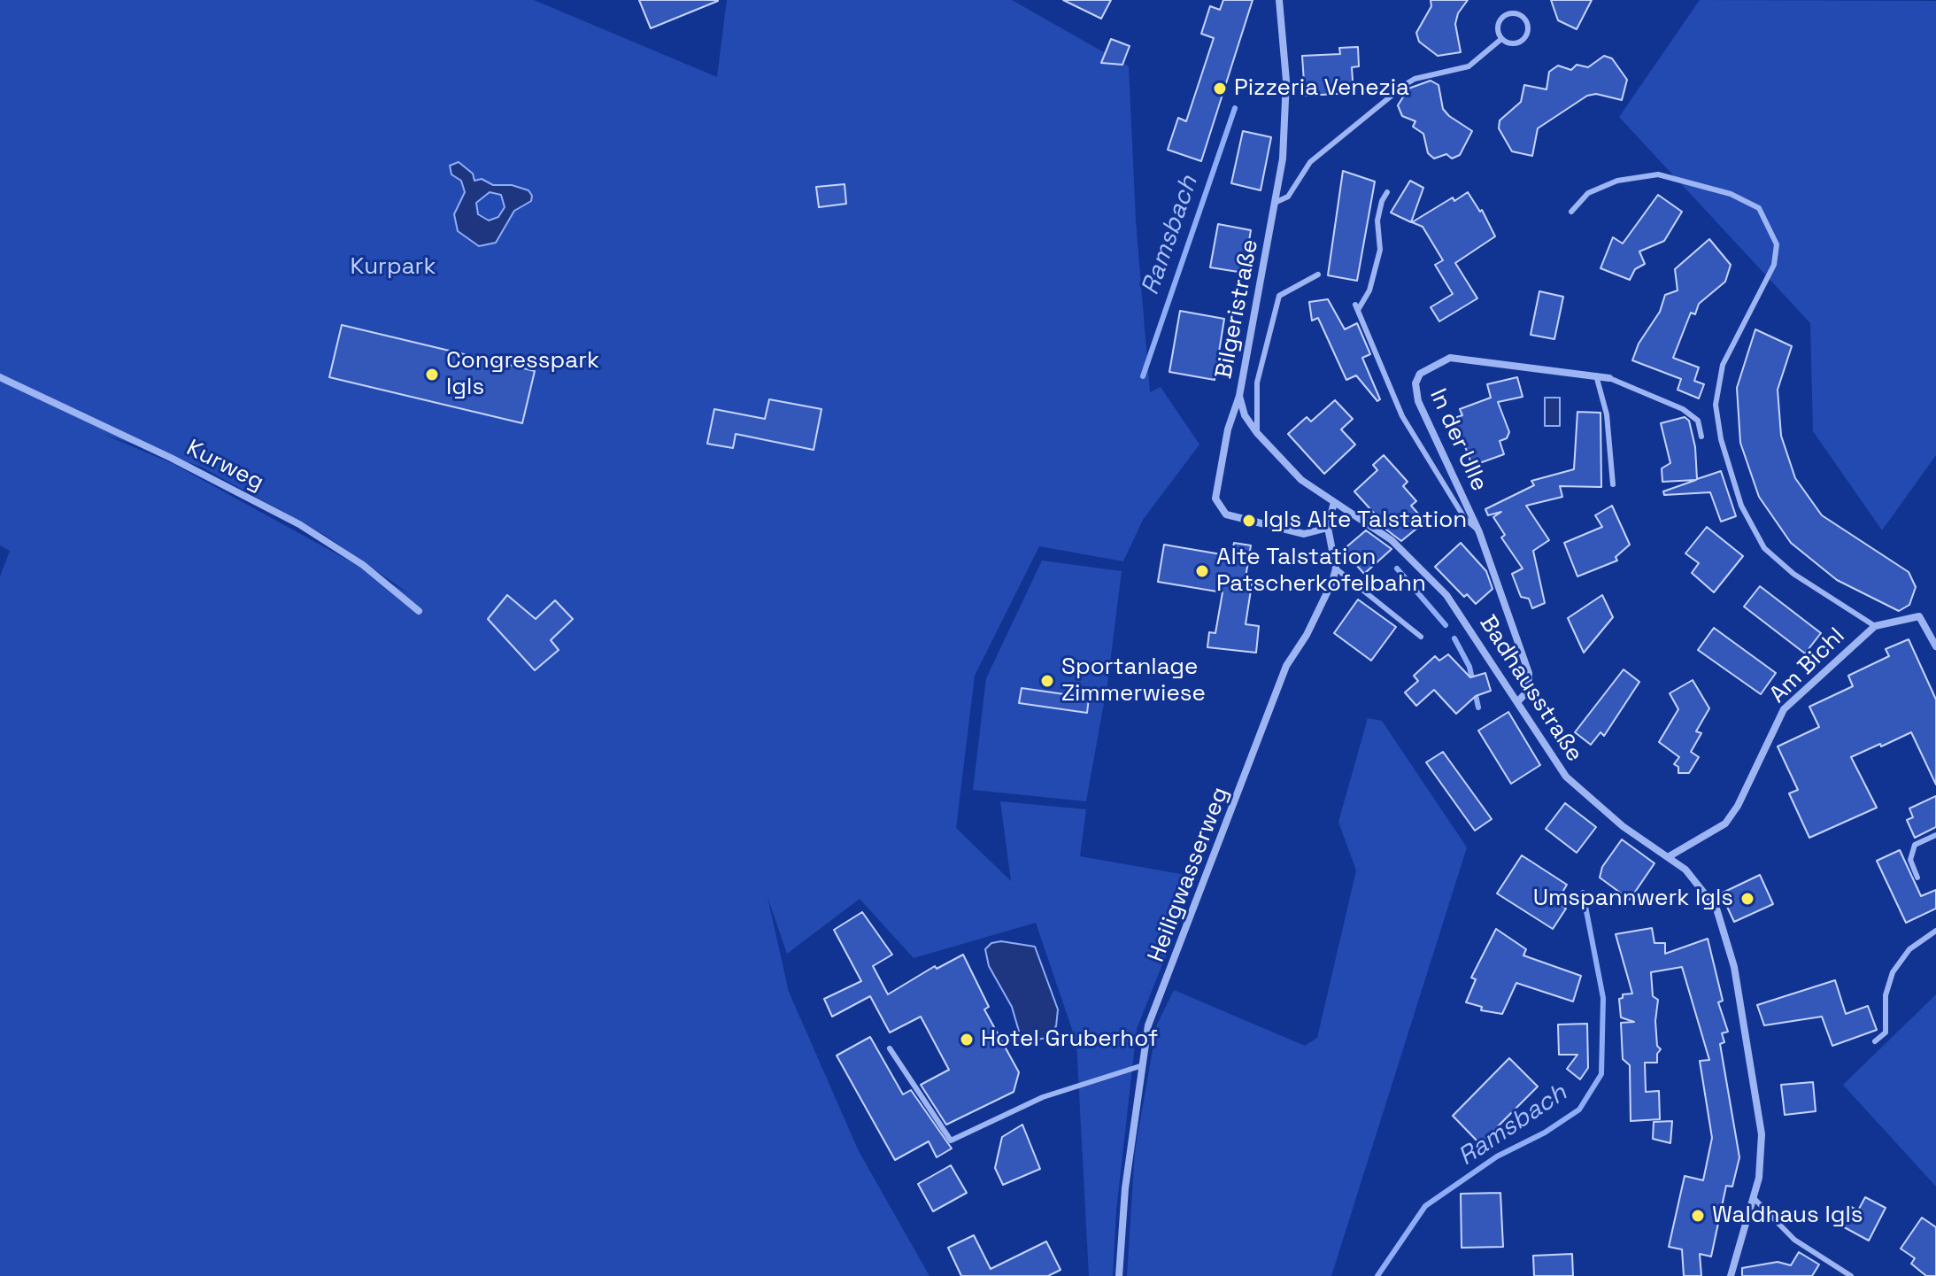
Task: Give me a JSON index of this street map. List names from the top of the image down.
{
  "streets": {
    "street": [
      "Bilgeristraße",
      "In der Ulle",
      "Kurweg",
      "Am Bichl",
      "Badhausstraße",
      "Heiligwasserweg"
    ]
  },
  "crossings": [
    ["Bilgeristraße", "Badhausstraße"],
    ["In der Ulle", "Badhausstraße"],
    ["Am Bichl", "Badhausstraße"]
  ],
  "water": ["Ramsbach"],
  "parks": ["Kurpark"],
  "places": [
    "Pizzeria Venezia",
    "Congresspark Igls",
    "Igls Alte Talstation",
    "Alte Talstation Patscherkofelbahn",
    "Sportanlage Zimmerwiese",
    "Umspannwerk Igls",
    "Hotel Gruberhof",
    "Waldhaus Igls"
  ]
}
